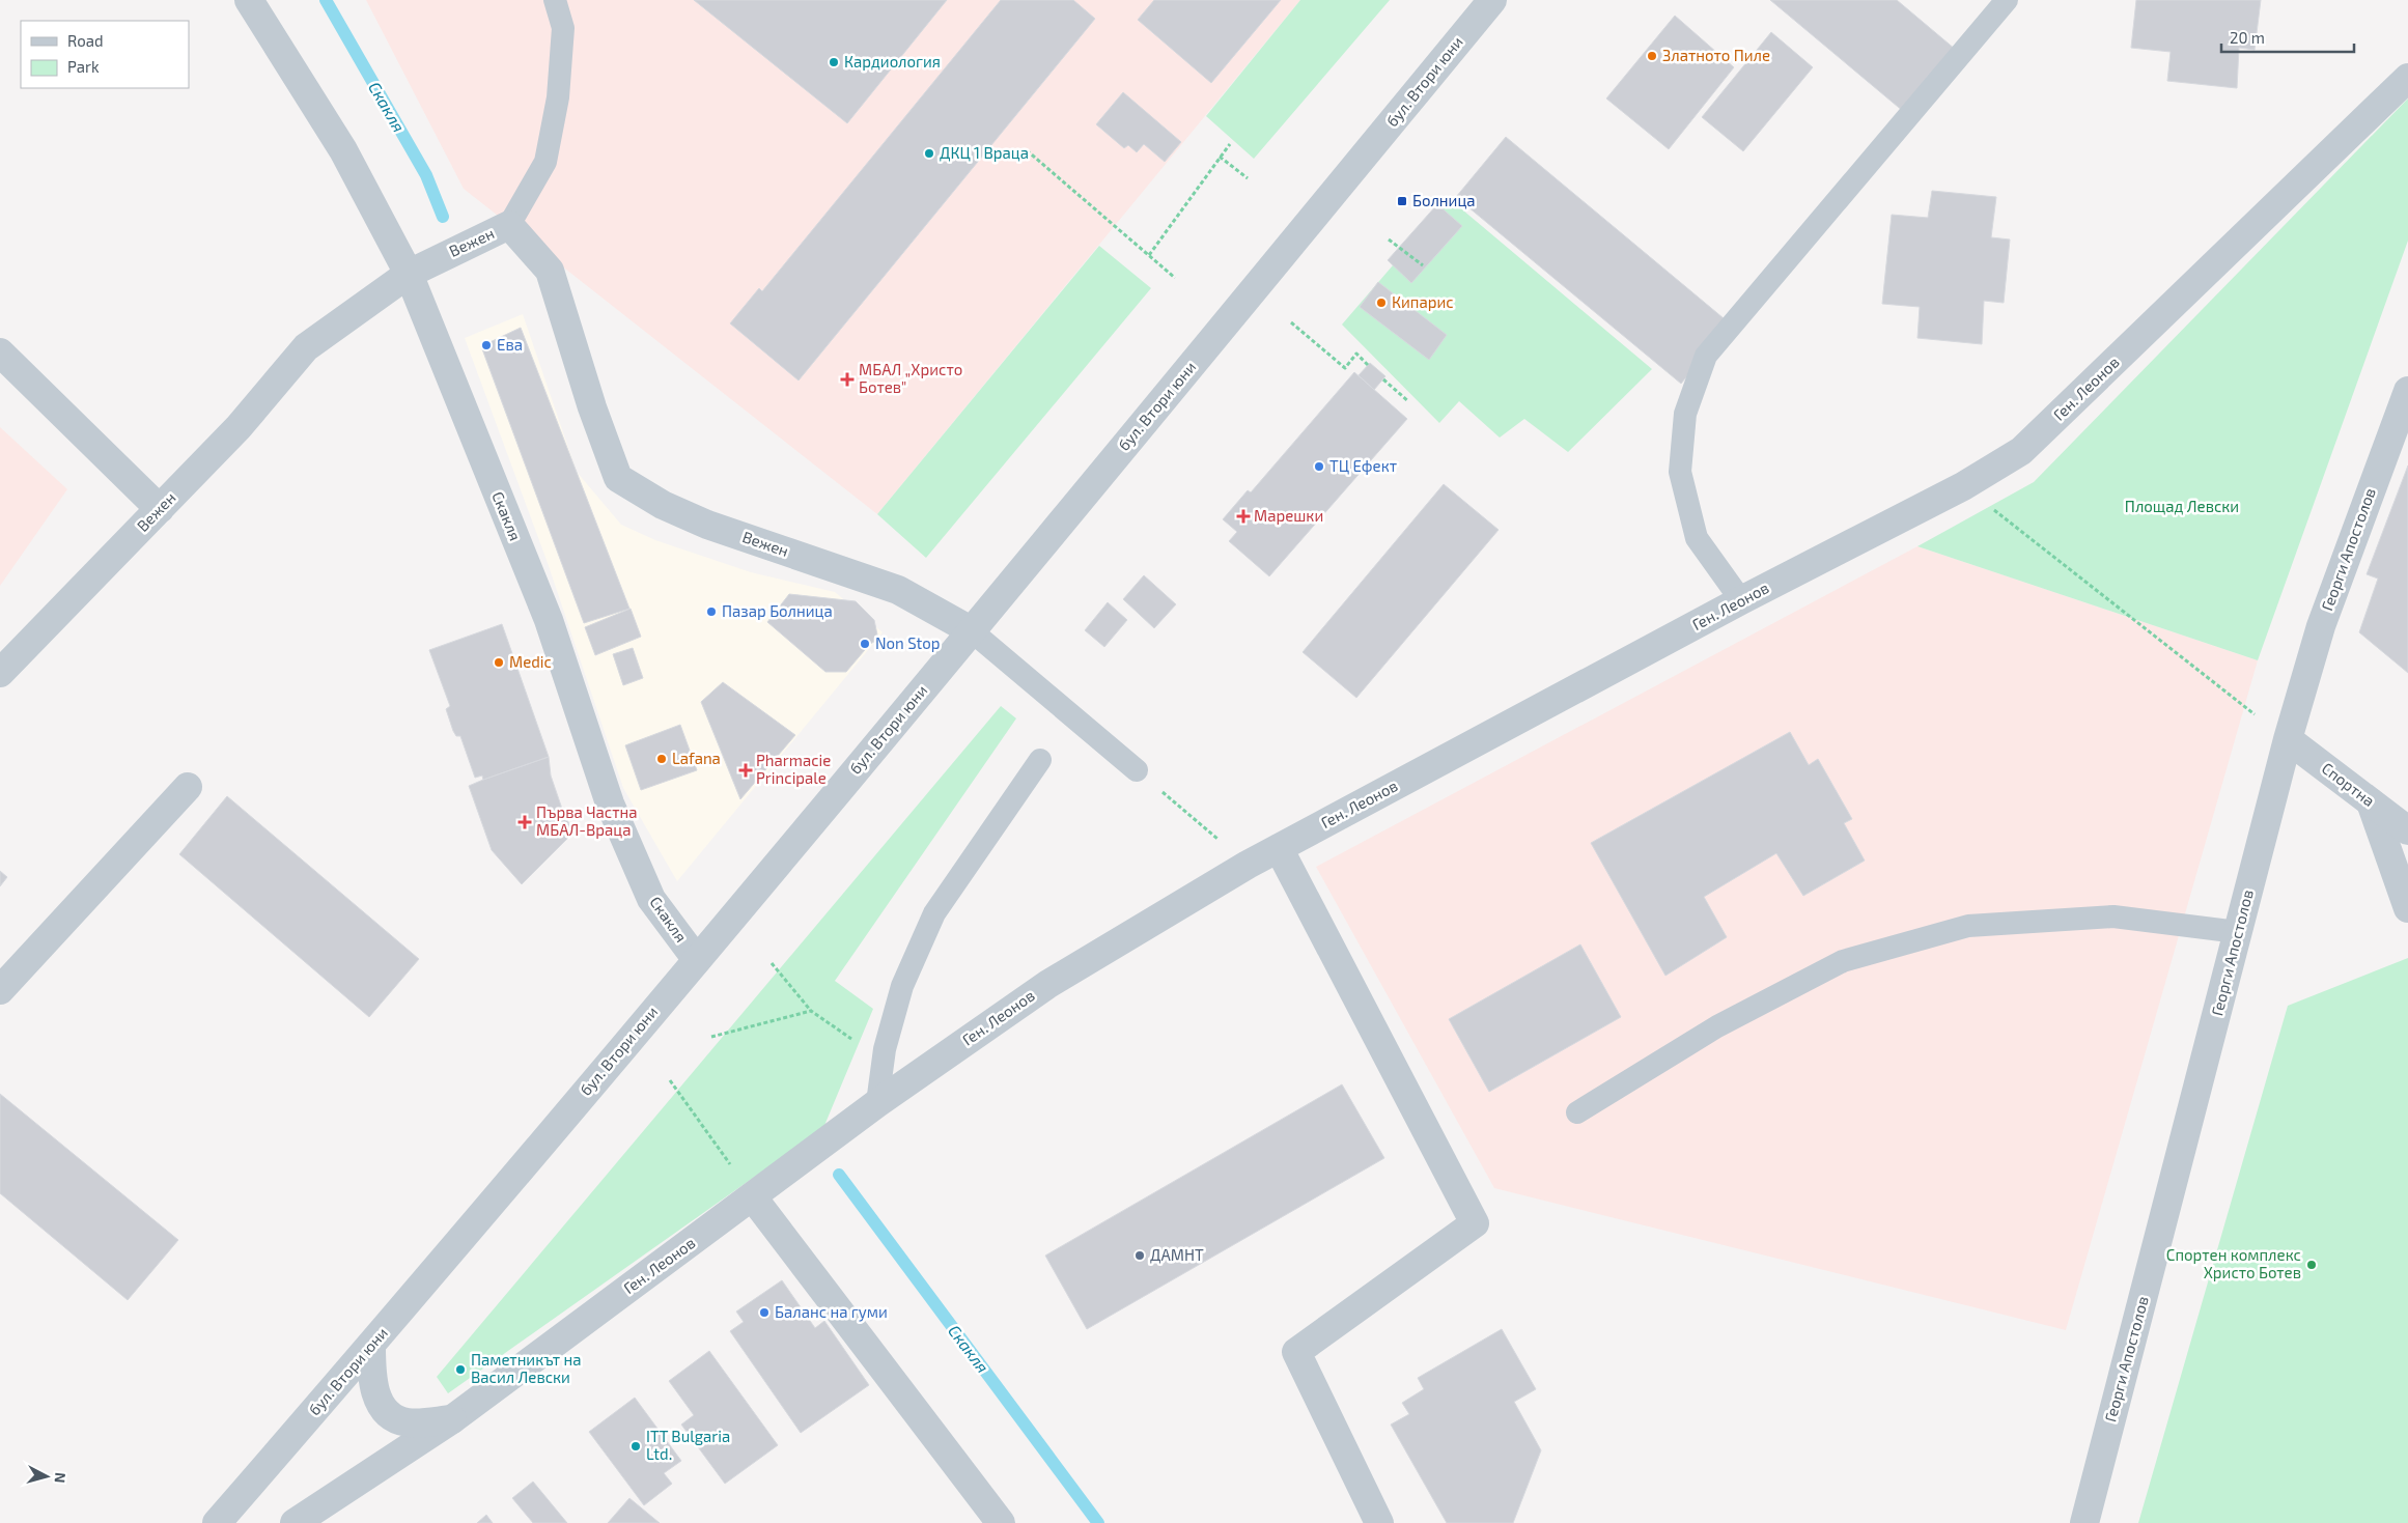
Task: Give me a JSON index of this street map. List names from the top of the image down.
{
  "streets": {
    "street": [
      "бул. Втори юни",
      "Вежен",
      "Ген. Леонов",
      "Скакля",
      "Георги Апостолов",
      "Спортна"
    ]
  },
  "crossings": [
    ["бул. Втори юни", "Вежен"],
    ["бул. Втори юни", "Скакля"],
    ["Вежен", "Скакля"],
    ["Георги Апостолов", "Спортна"]
  ],
  "water": ["Скакля"],
  "parks": ["Площад Левски"],
  "places": {
    "other": [
      "Златното Пиле",
      "Кардиология",
      "ДКЦ 1 Враца",
      "Кипарис",
      "Ева",
      "ТЦ Ефект",
      "Пазар Болница",
      "Non Stop",
      "Medic",
      "Lafana",
      "ДАМНТ",
      "Спортен комплекс Христо Ботев",
      "Баланс на гуми",
      "Паметникът на Васил Левски",
      "ITT Bulgaria Ltd."
    ],
    "transit": ["Болница"],
    "health": [
      "МБАЛ „Христо Ботев\"",
      "Марешки",
      "Pharmacie Principale",
      "Първа Частна МБАЛ-Враца"
    ]
  },
  "legend": ["Road", "Park"],
  "scale_bar": "20 m",
  "north": "right"
}
